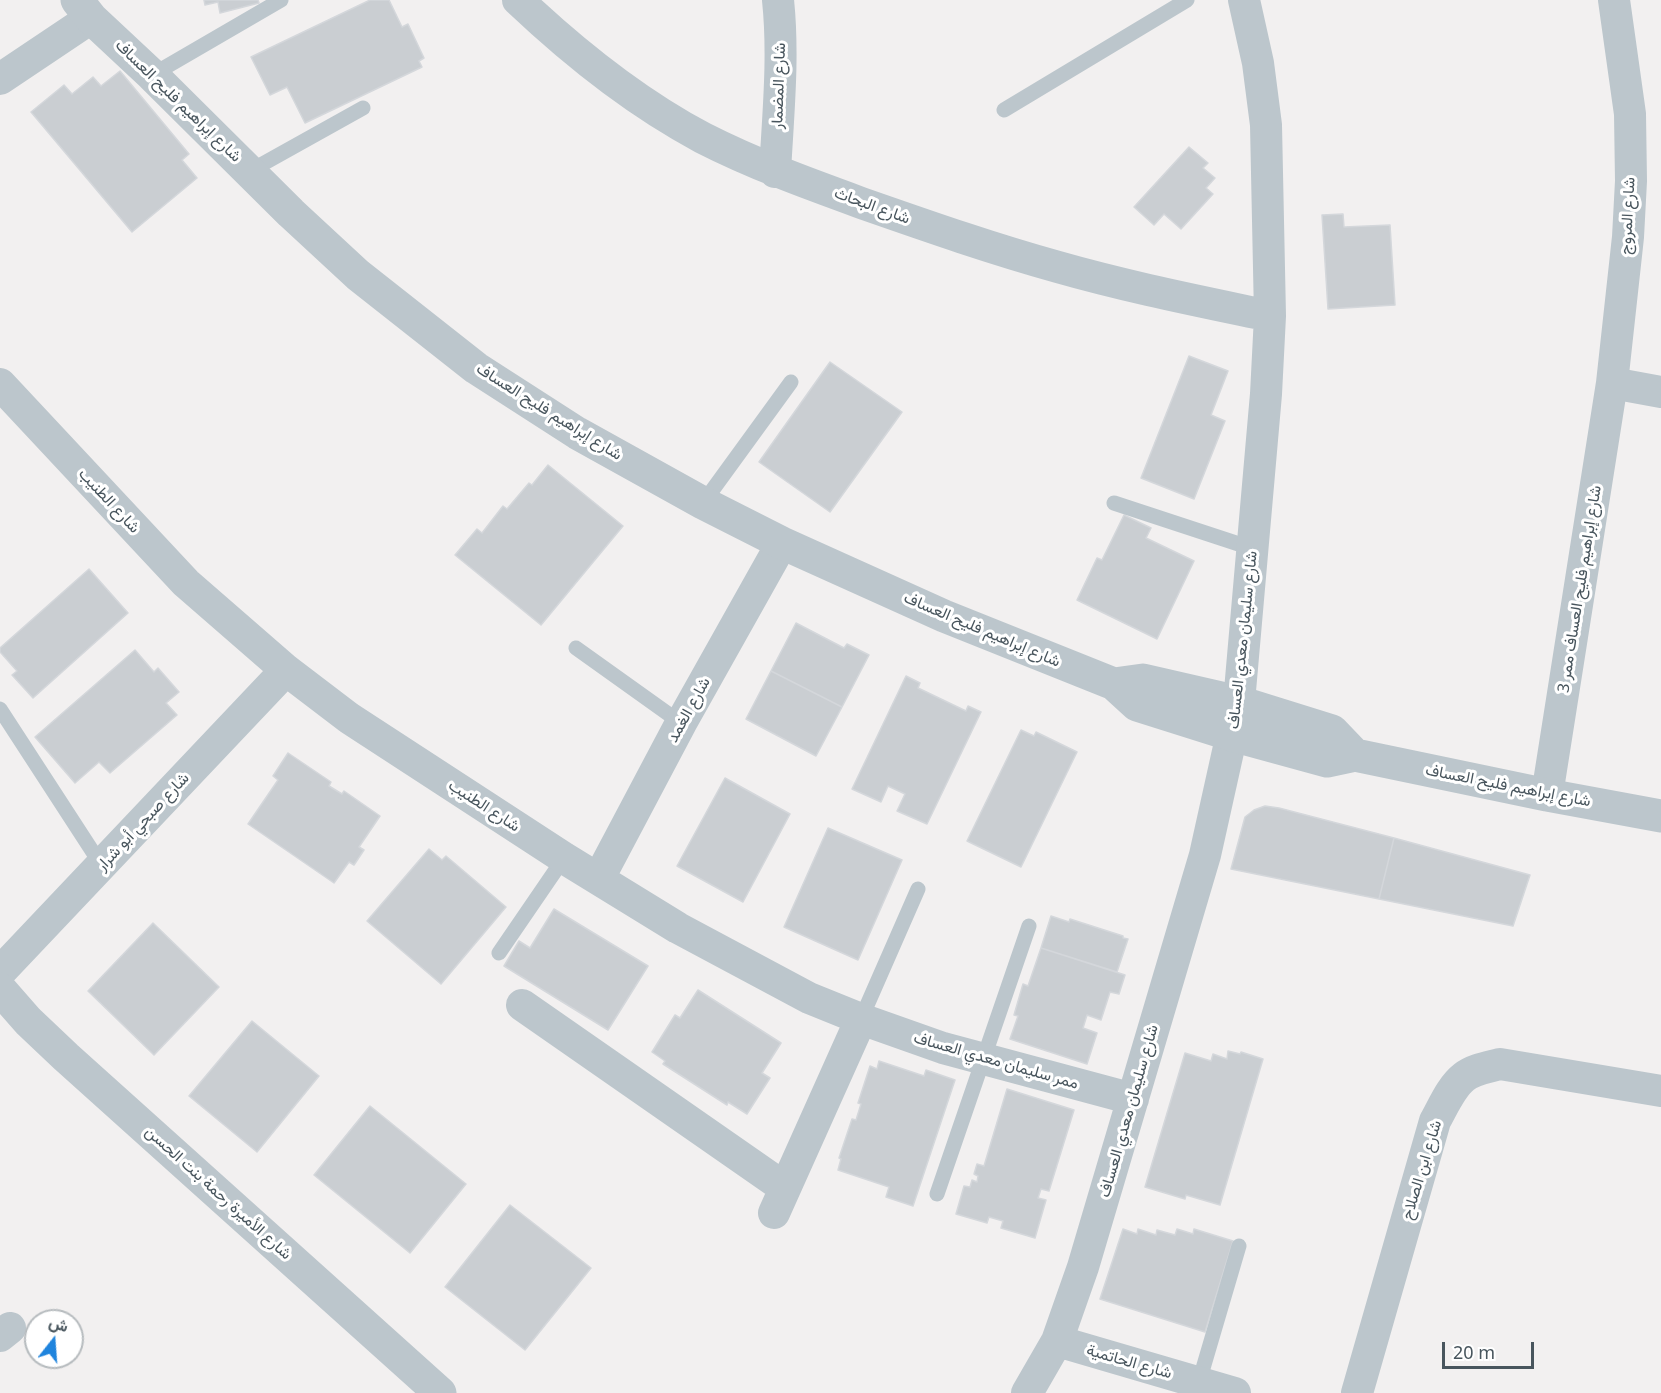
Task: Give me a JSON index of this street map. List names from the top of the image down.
{
  "streets": {
    "street": [
      "شارع المضمار",
      "شارع إبراهيم فليح العساف",
      "شارع البحاث",
      "شارع المروج",
      "شارع الطنيب",
      "شارع إبراهيم فليح العساف ممر 3",
      "شارع سليمان معدي العساف",
      "شارع الغمد",
      "شارع صبحي أبو شرار",
      "ممر سليمان معدي العساف",
      "شارع ابن الصلاح",
      "شارع الأميرة رحمة بنت الحسن",
      "شارع الحاتمية"
    ]
  },
  "crossings": [
    ["شارع المضمار", "شارع البحاث"],
    ["شارع إبراهيم فليح العساف", "شارع إبراهيم فليح العساف ممر 3"],
    ["شارع إبراهيم فليح العساف", "شارع سليمان معدي العساف"],
    ["شارع إبراهيم فليح العساف", "شارع الغمد"],
    ["شارع البحاث", "شارع سليمان معدي العساف"],
    ["شارع المروج", "شارع إبراهيم فليح العساف ممر 3"],
    ["شارع الطنيب", "شارع الغمد"],
    ["شارع الطنيب", "شارع صبحي أبو شرار"],
    ["شارع الطنيب", "ممر سليمان معدي العساف"],
    ["شارع سليمان معدي العساف", "ممر سليمان معدي العساف"],
    ["شارع سليمان معدي العساف", "شارع الحاتمية"]
  ],
  "scale_bar": "20 m",
  "north": "top"
}
